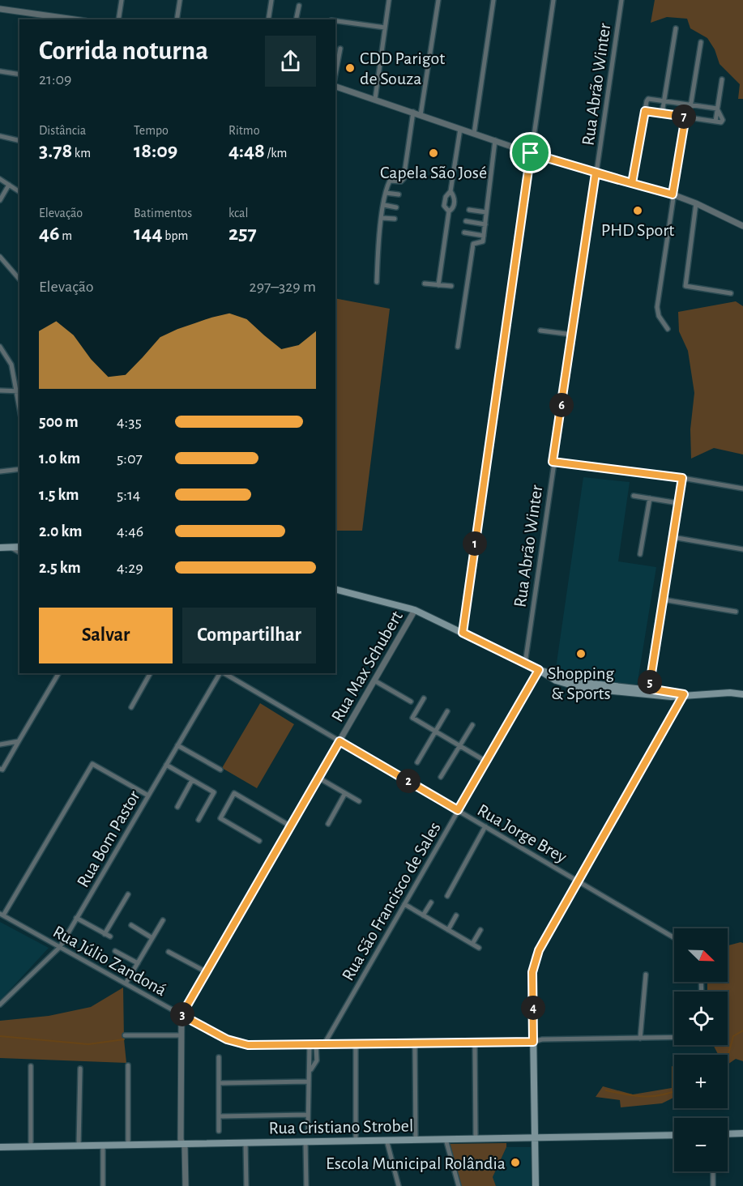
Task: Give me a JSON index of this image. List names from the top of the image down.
{
  "streets": {
    "main road": ["Rua Cristiano Strobel"],
    "street": [
      "Rua Abrão Winter",
      "Rua Max Schubert",
      "Rua Jorge Brey",
      "Rua Bom Pastor",
      "Rua São Francisco de Sales",
      "Rua Júlio Zandoná"
    ]
  },
  "crossings": [
    ["Rua Max Schubert", "Rua Jorge Brey"],
    ["Rua Max Schubert", "Rua Júlio Zandoná"],
    ["Rua Jorge Brey", "Rua São Francisco de Sales"],
    ["Rua Bom Pastor", "Rua Júlio Zandoná"],
    ["Rua São Francisco de Sales", "Rua Júlio Zandoná"]
  ],
  "places": [
    "CDD Parigot de Souza",
    "Capela São José",
    "PHD Sport",
    "Shopping & Sports",
    "Escola Municipal Rolândia"
  ],
  "north": "bottom right",
  "page": {
    "heading": ["Corrida noturna", "21:09"],
    "stats": [
      ["Distância", "3.78 km"],
      ["Tempo", "18:09"],
      ["Ritmo", "4:48 /km"],
      ["Elevação", "46 m"],
      ["Batimentos", "144 bpm"],
      ["kcal", "257"]
    ],
    "pins": [
      "7",
      "6",
      "1",
      "5",
      "2",
      "4",
      "3"
    ],
    "chart": ["Elevação", "297–329 m"],
    "list": [
      {
        "name": "500 m",
        "note": "4:35"
      },
      {
        "name": "1.0 km",
        "note": "5:07"
      },
      {
        "name": "1.5 km",
        "note": "5:14"
      },
      {
        "name": "2.0 km",
        "note": "4:46"
      },
      {
        "name": "2.5 km",
        "note": "4:29"
      }
    ],
    "buttons": ["Salvar", "Compartilhar"],
    "map_buttons": ["+", "−"]
  }
}
